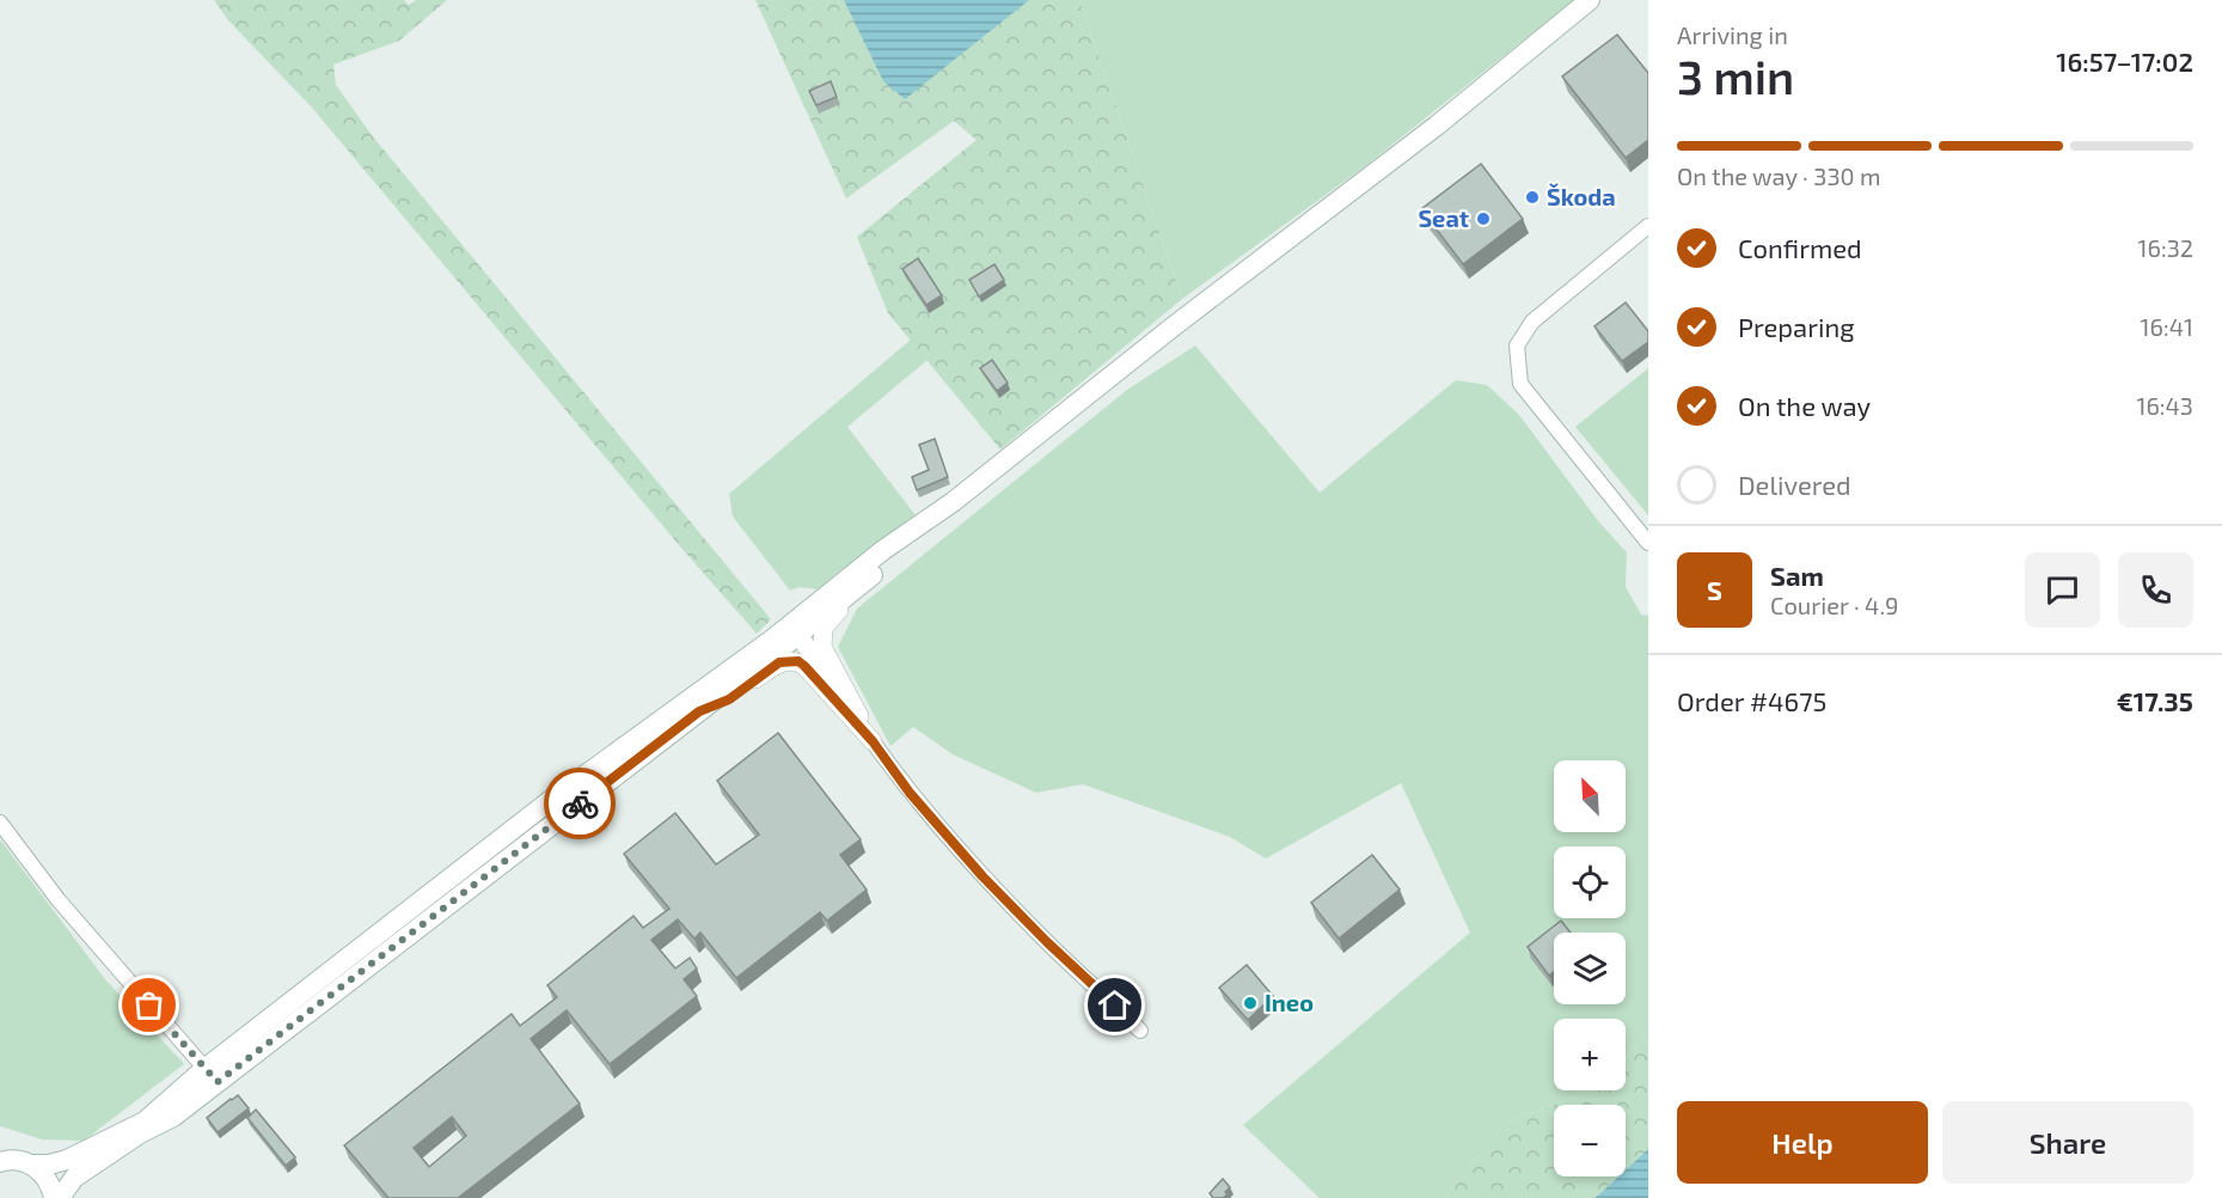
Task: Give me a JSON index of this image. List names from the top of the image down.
{
  "places": ["Škoda", "Seat", "Ineo"],
  "north": "top left",
  "page": {
    "heading": ["3 min", "Arriving in", "16:57–17:02"],
    "panel": [
      "Sam",
      "Courier · 4.9",
      "Order #4675",
      "€17.35"
    ],
    "bar": "On the way · 330 m",
    "list": [
      ["Confirmed", "16:32"],
      ["Preparing", "16:41"],
      ["On the way", "16:43"],
      "Delivered"
    ],
    "round": "S",
    "map_buttons": ["+", "−"],
    "buttons": ["Help", "Share"]
  }
}
